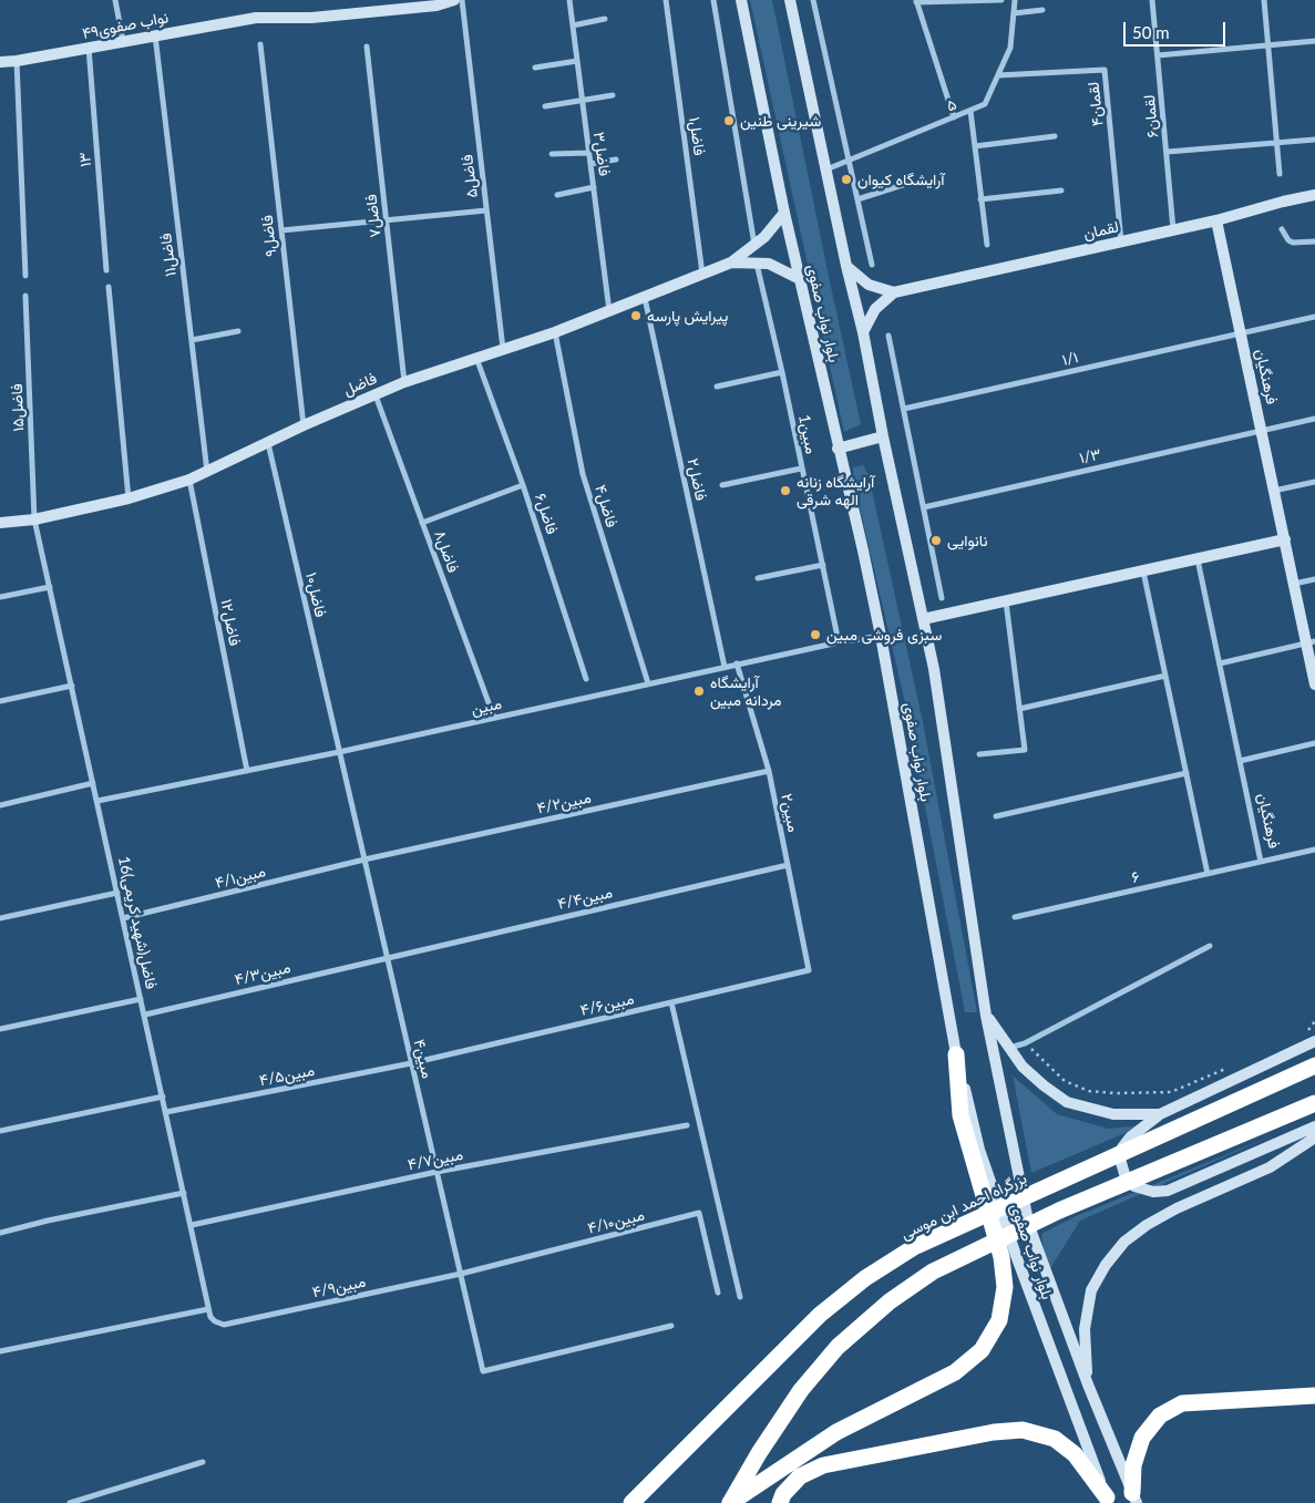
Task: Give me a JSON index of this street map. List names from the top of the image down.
{
  "streets": {
    "highway": ["بزرگراه احمد ابن موسی"],
    "main road": [
      "۴۹نواب صفوی",
      "لقمان",
      "بلوار نواب صفوی",
      "فرهنگیان",
      "فاضل"
    ],
    "street": [
      "لقمان۴",
      "۵",
      "۶لقمان",
      "۱فاضل",
      "۳فاضل",
      "۱۳",
      "۵فاضل",
      "۷فاضل",
      "۹فاضل",
      "۱۱فاضل",
      "۱/۱",
      "۱۵فاضل",
      "1مبین",
      "۱/۳",
      "۲فاضل",
      "۴فاضل",
      "۶فاضل",
      "۸فاضل",
      "۱۰فاضل",
      "۱۲فاضل",
      "مبین",
      "۴/۲مبین",
      "۲مبین",
      "۴/۱مبین",
      "۶",
      "۴/۴مبین",
      "16فاضل(شهید کریمی)",
      "۴/۳مبین",
      "۴/۶مبین",
      "۴مبین",
      "۴/۵مبین",
      "۴/۷مبین",
      "۴/۱۰مبین",
      "۴/۹مبین"
    ]
  },
  "crossings": [
    ["۴۹نواب صفوی", "۱۳"],
    ["۴۹نواب صفوی", "۱۱فاضل"],
    ["لقمان۴", "۵"],
    ["لقمان۴", "لقمان"],
    ["۵", "بلوار نواب صفوی"],
    ["۶لقمان", "لقمان"],
    ["۱فاضل", "فاضل"],
    ["۳فاضل", "فاضل"],
    ["۵فاضل", "فاضل"],
    ["۷فاضل", "فاضل"],
    ["لقمان", "فرهنگیان"],
    ["۹فاضل", "فاضل"],
    ["۱۱فاضل", "فاضل"],
    ["بلوار نواب صفوی", "فاضل"],
    ["بلوار نواب صفوی", "مبین"],
    ["۱/۱", "فرهنگیان"],
    ["فرهنگیان", "۱/۳"],
    ["فرهنگیان", "۶"],
    ["فاضل", "۱۵فاضل"],
    ["فاضل", "1مبین"],
    ["فاضل", "۲فاضل"],
    ["فاضل", "۴فاضل"],
    ["فاضل", "۶فاضل"],
    ["فاضل", "۸فاضل"],
    ["فاضل", "۱۰فاضل"],
    ["فاضل", "۱۲فاضل"],
    ["فاضل", "16فاضل(شهید کریمی)"],
    ["۱۵فاضل", "16فاضل(شهید کریمی)"],
    ["1مبین", "مبین"],
    ["۲فاضل", "مبین"],
    ["۴فاضل", "مبین"],
    ["۸فاضل", "مبین"],
    ["۱۰فاضل", "مبین"],
    ["۱۰فاضل", "۴مبین"],
    ["۱۲فاضل", "مبین"],
    ["مبین", "۲مبین"],
    ["مبین", "16فاضل(شهید کریمی)"],
    ["مبین", "۴مبین"],
    ["۴/۲مبین", "۲مبین"],
    ["۴/۲مبین", "۴/۱مبین"],
    ["۴/۲مبین", "۴مبین"],
    ["۲مبین", "۴/۴مبین"],
    ["۲مبین", "۴/۶مبین"],
    ["۴/۱مبین", "16فاضل(شهید کریمی)"],
    ["۴/۱مبین", "۴مبین"],
    ["۴/۴مبین", "۴/۳مبین"],
    ["۴/۴مبین", "۴مبین"],
    ["16فاضل(شهید کریمی)", "۴/۳مبین"],
    ["16فاضل(شهید کریمی)", "۴/۵مبین"],
    ["16فاضل(شهید کریمی)", "۴/۷مبین"],
    ["16فاضل(شهید کریمی)", "۴/۹مبین"],
    ["۴/۳مبین", "۴مبین"],
    ["۴/۶مبین", "۴مبین"],
    ["۴/۶مبین", "۴/۵مبین"],
    ["۴مبین", "۴/۵مبین"],
    ["۴مبین", "۴/۷مبین"],
    ["۴مبین", "۴/۱۰مبین"],
    ["۴مبین", "۴/۹مبین"],
    ["۴/۱۰مبین", "۴/۹مبین"]
  ],
  "places": [
    "شیرینی طنین",
    "آرایشگاه کیوان",
    "پیرایش پارسه",
    "آرایشگاه زنانه الهه شرقی",
    "نانوایی",
    "سبزی فروشی مبین",
    "آرایشگاه مردانه مبین"
  ],
  "scale_bar": "50 m"
}
